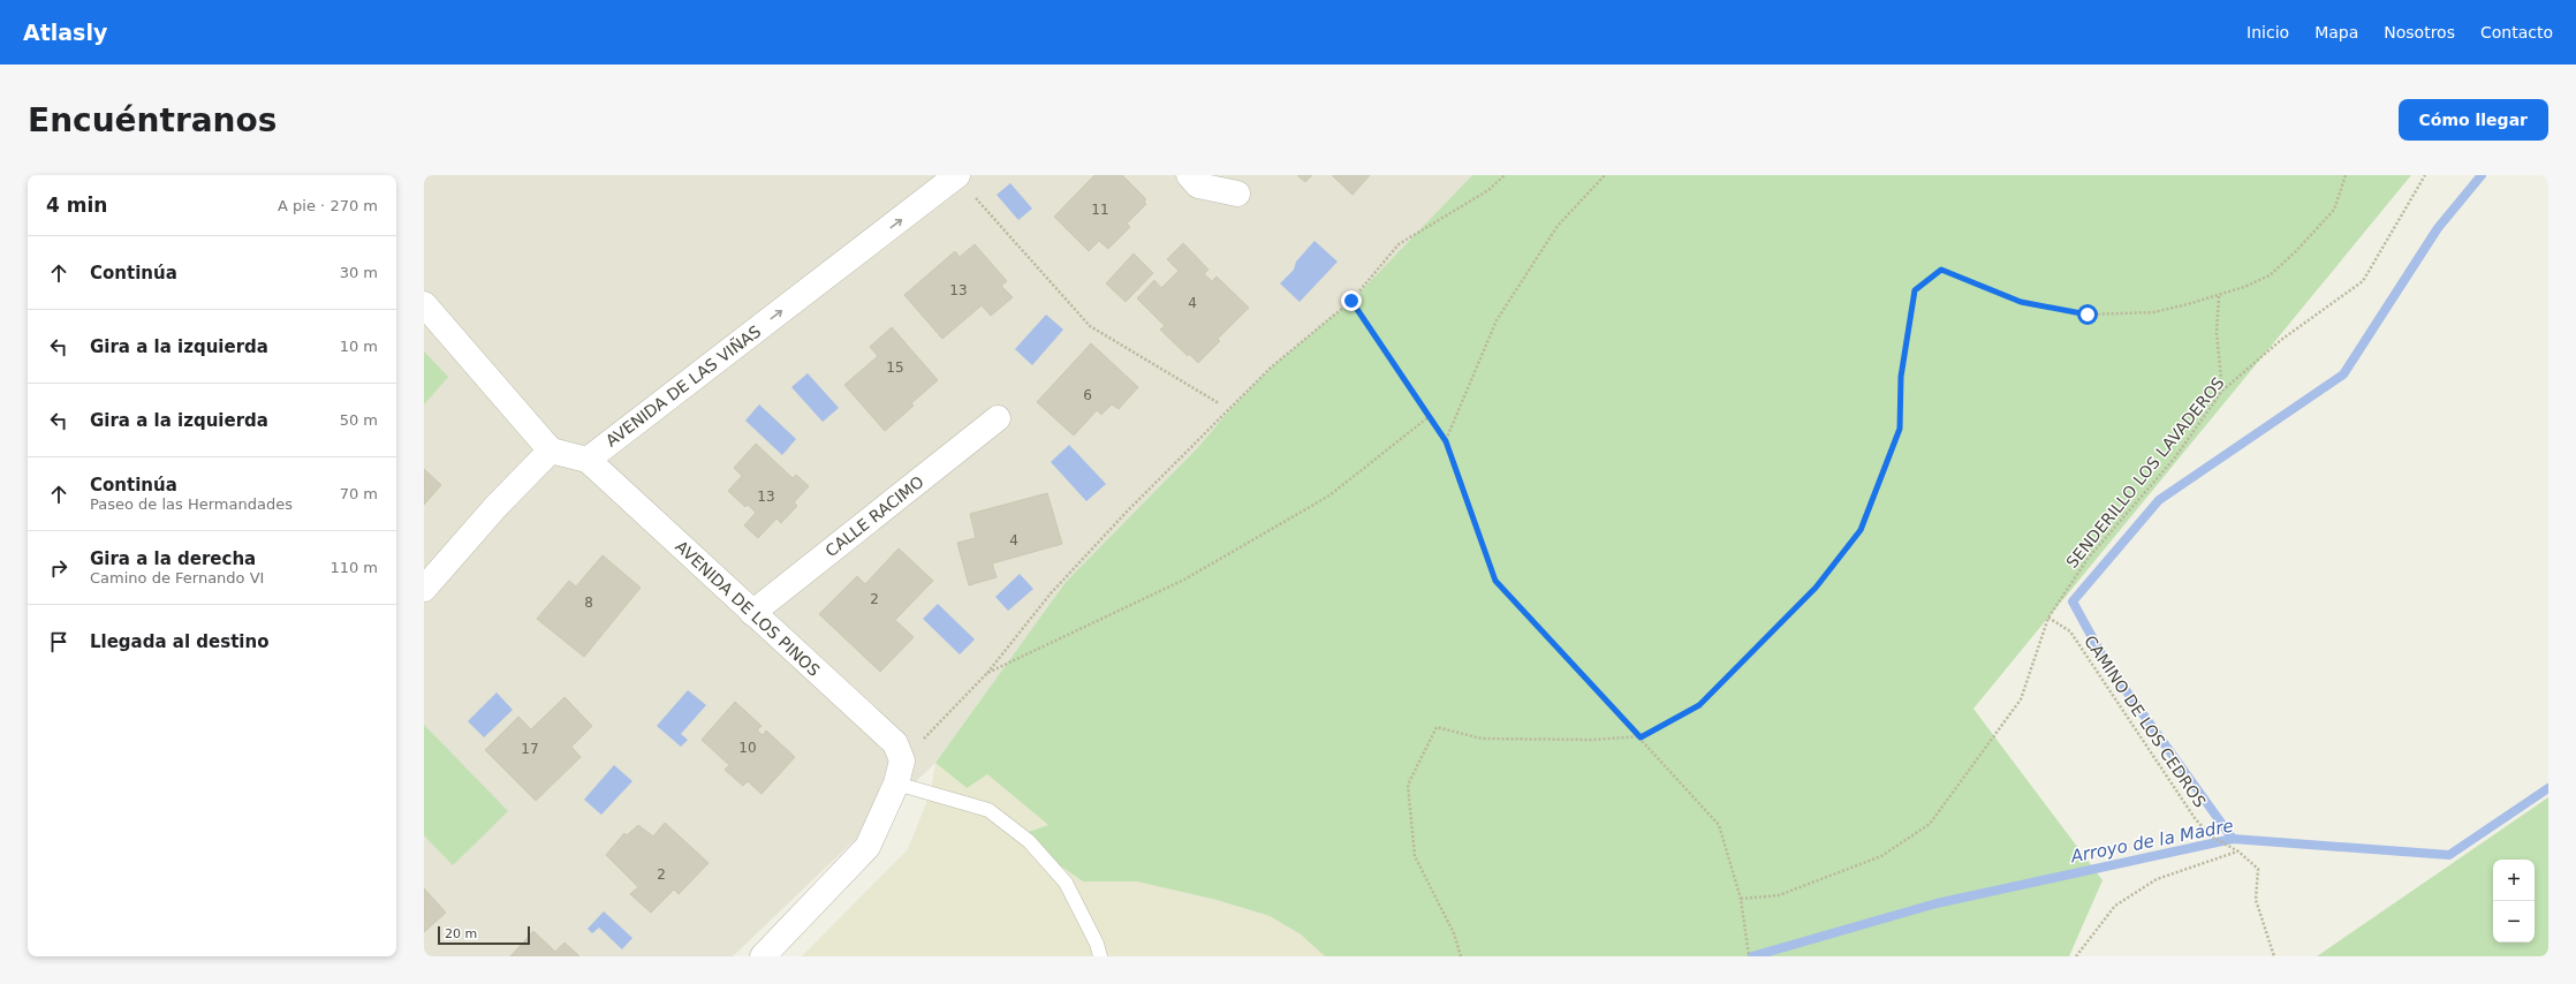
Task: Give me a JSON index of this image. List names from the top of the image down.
{
  "streets": {
    "street": ["AVENIDA DE LAS VIÑAS", "CALLE RACIMO", "AVENIDA DE LOS PINOS"],
    "path": ["SENDERILLO LOS LAVADEROS", "CAMINO DE LOS CEDROS"]
  },
  "crossings": [
    ["AVENIDA DE LAS VIÑAS", "AVENIDA DE LOS PINOS"],
    ["SENDERILLO LOS LAVADEROS", "CAMINO DE LOS CEDROS"],
    ["CALLE RACIMO", "AVENIDA DE LOS PINOS"]
  ],
  "one_way": ["AVENIDA DE LAS VIÑAS"],
  "water": ["Arroyo de la Madre"],
  "house_numbers": [
    "11",
    "13",
    "4",
    "15",
    "6",
    "13",
    "4",
    "2",
    "8",
    "10",
    "17",
    "2"
  ],
  "scale_bar": "20 m",
  "page": {
    "header": "Atlasly",
    "nav": [
      "Inicio",
      "Mapa",
      "Nosotros",
      "Contacto"
    ],
    "buttons": "Cómo llegar",
    "title": "Encuéntranos",
    "heading": ["4 min", "A pie · 270 m"],
    "list": [
      ["Continúa", "30 m"],
      ["Gira a la izquierda", "10 m"],
      ["Gira a la izquierda", "50 m"],
      ["Continúa", "Paseo de las Hermandades", "70 m"],
      ["Gira a la derecha", "Camino de Fernando VI", "110 m"],
      "Llegada al destino"
    ],
    "map_buttons": ["+", "−"],
    "scale": "20 m"
  }
}
